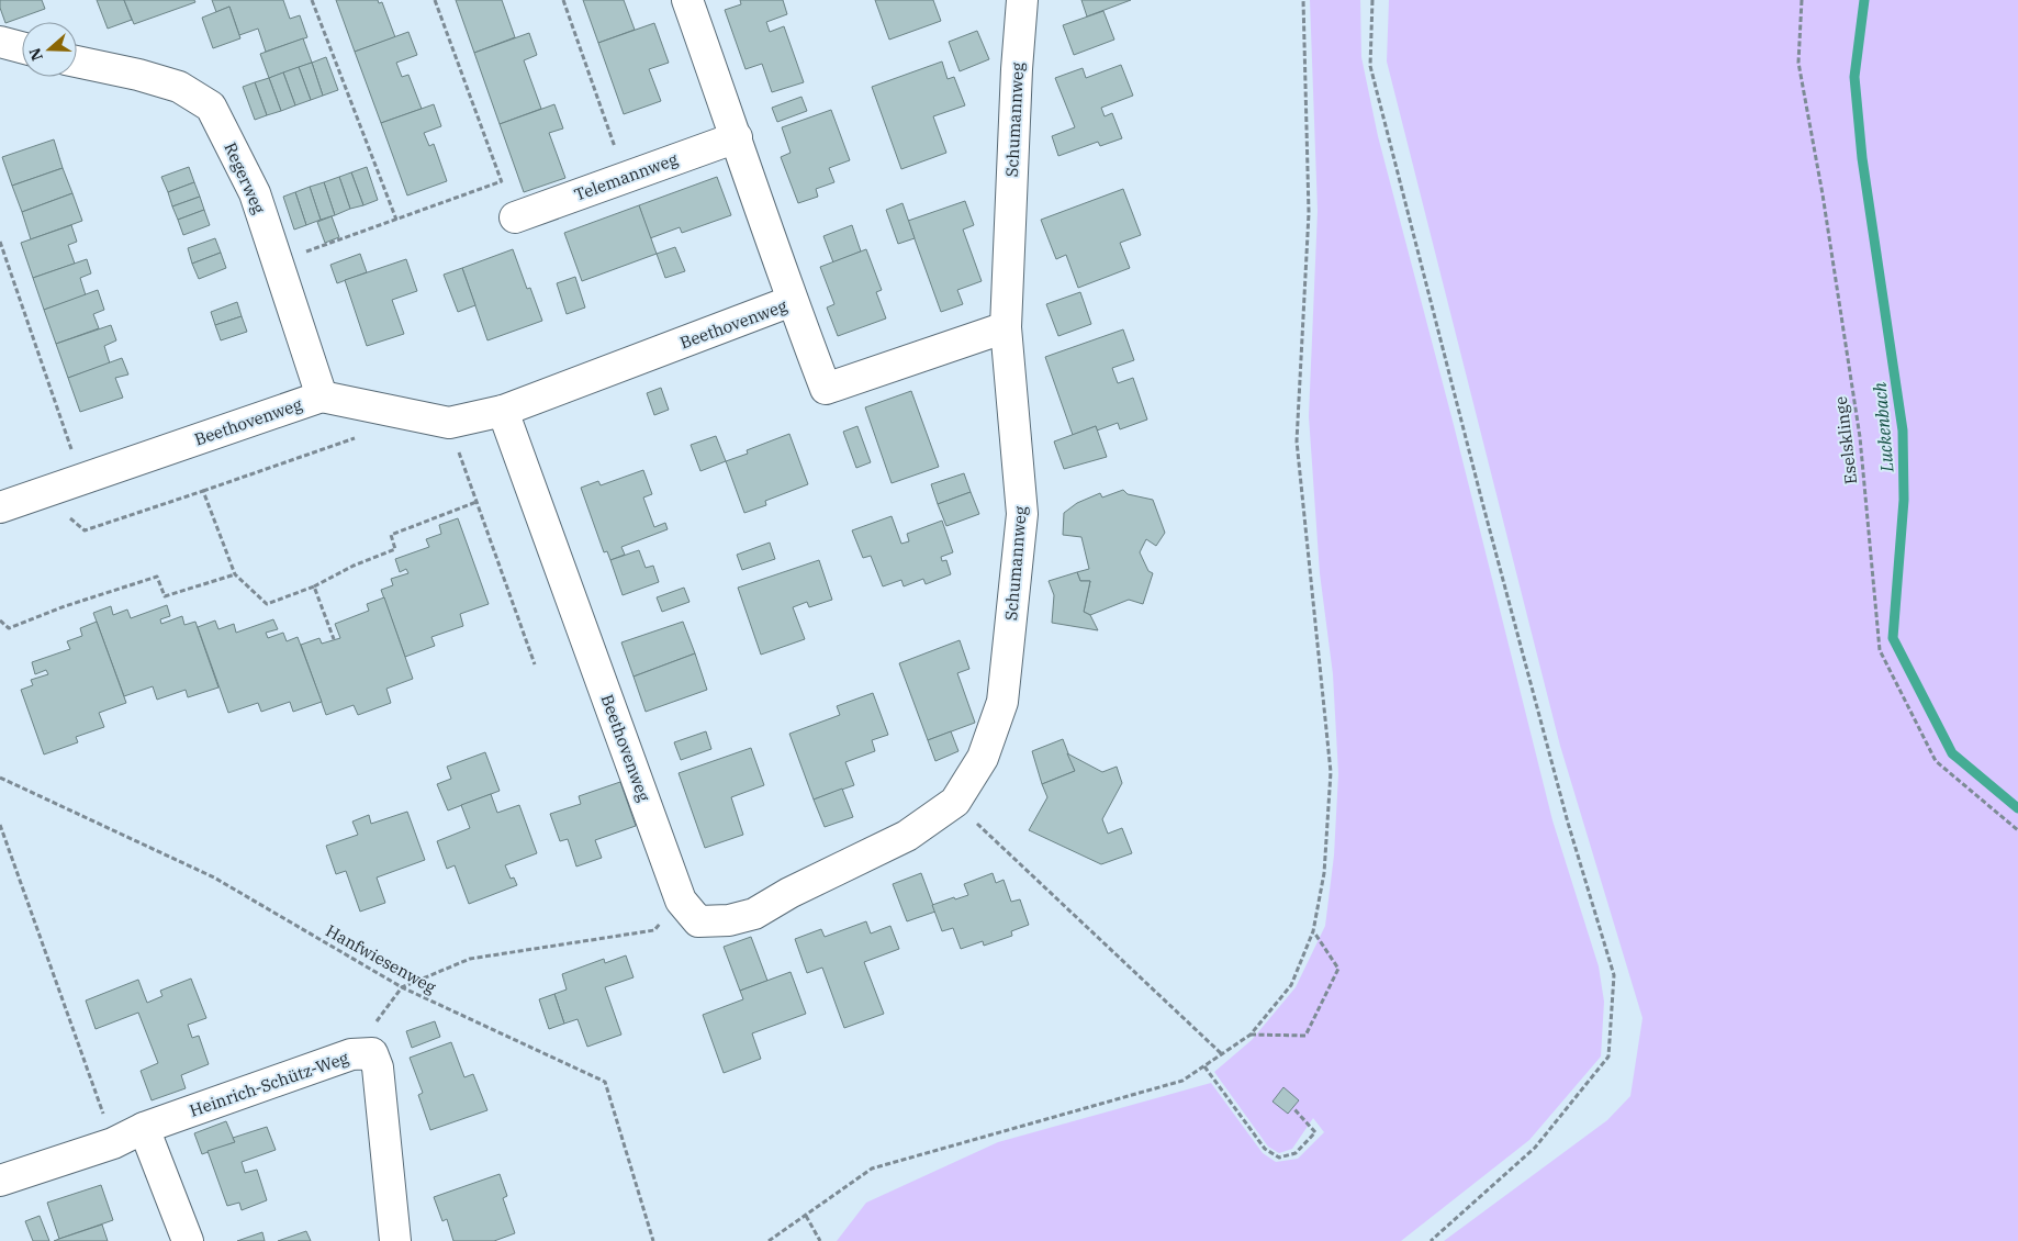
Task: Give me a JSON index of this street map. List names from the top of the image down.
{
  "streets": {
    "street": [
      "Schumannweg",
      "Telemannweg",
      "Regerweg",
      "Beethovenweg",
      "Heinrich-Schütz-Weg"
    ],
    "path": ["Eselsklinge", "Hanfwiesenweg"]
  },
  "crossings": [
    ["Schumannweg", "Beethovenweg"],
    ["Regerweg", "Beethovenweg"]
  ],
  "water": ["Luckenbach"],
  "north": "left"
}
